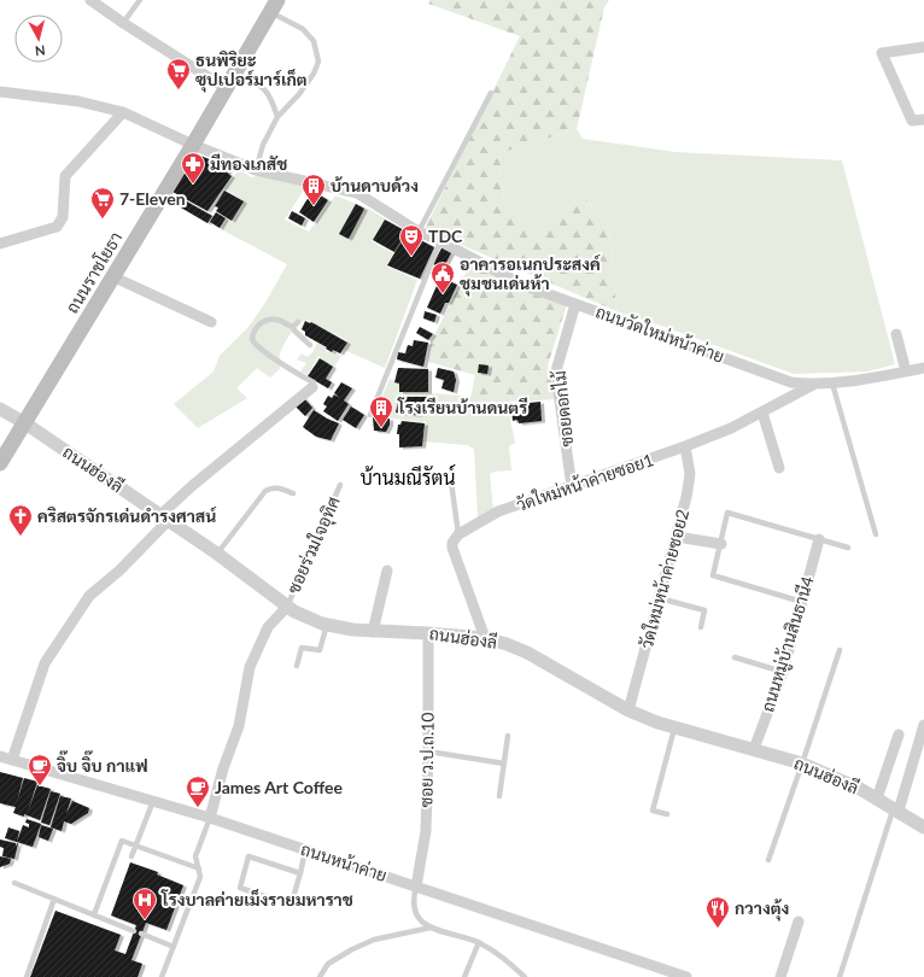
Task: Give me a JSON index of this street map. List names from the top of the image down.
{
  "streets": {
    "main road": ["ถนนราชโยธา"],
    "street": [
      "ถนนวัดใหม่หน้าค่าย",
      "ซอยดอกไม้",
      "ถนนฮ่องลี",
      "วัดใหม่หน้าค่ายซอย1",
      "วัดใหม่หน้าค่ายซอย2",
      "ถนนหมู่บ้านสินธานี4",
      "ซอย ว.ป.ถ.10",
      "ถนนหน้าค่าย"
    ],
    "lane": ["ซอยร่วมใจอุทิศ"]
  },
  "crossings": [
    ["ถนนราชโยธา", "ถนนวัดใหม่หน้าค่าย"],
    ["ถนนราชโยธา", "ถนนฮ่องลี"],
    ["ถนนวัดใหม่หน้าค่าย", "ซอยดอกไม้"],
    ["ถนนวัดใหม่หน้าค่าย", "วัดใหม่หน้าค่ายซอย1"],
    ["ซอยดอกไม้", "วัดใหม่หน้าค่ายซอย1"],
    ["ถนนฮ่องลี", "ซอยร่วมใจอุทิศ"],
    ["ถนนฮ่องลี", "วัดใหม่หน้าค่ายซอย2"],
    ["ถนนฮ่องลี", "ถนนหมู่บ้านสินธานี4"],
    ["ถนนฮ่องลี", "ซอย ว.ป.ถ.10"],
    ["วัดใหม่หน้าค่ายซอย1", "วัดใหม่หน้าค่ายซอย2"],
    ["ซอย ว.ป.ถ.10", "ถนนหน้าค่าย"]
  ],
  "districts": ["บ้านมณีรัตน์"],
  "places": {
    "supermarket": ["ธนพิริยะ ซุปเปอร์มาร์เก็ต", "7-Eleven"],
    "pharmacy": ["มีทองเภสัช"],
    "building": ["บ้านดาบด้วง", "โรงเรียนบ้านดนตรี"],
    "theatre": ["TDC"],
    "public building": ["อาคารอเนกประสงค์ ชุมชนเด่นห้า"],
    "church": ["คริสตรจักรเด่นดำรงศาสน์"],
    "cafe": ["จิ๊บ จิ๊บ กาแฟ", "James Art Coffee"],
    "hospital": ["โรงบาลค่ายเม็งรายมหาราช"],
    "restaurant": ["กวางตุ้ง"]
  },
  "north": "bottom"
}
